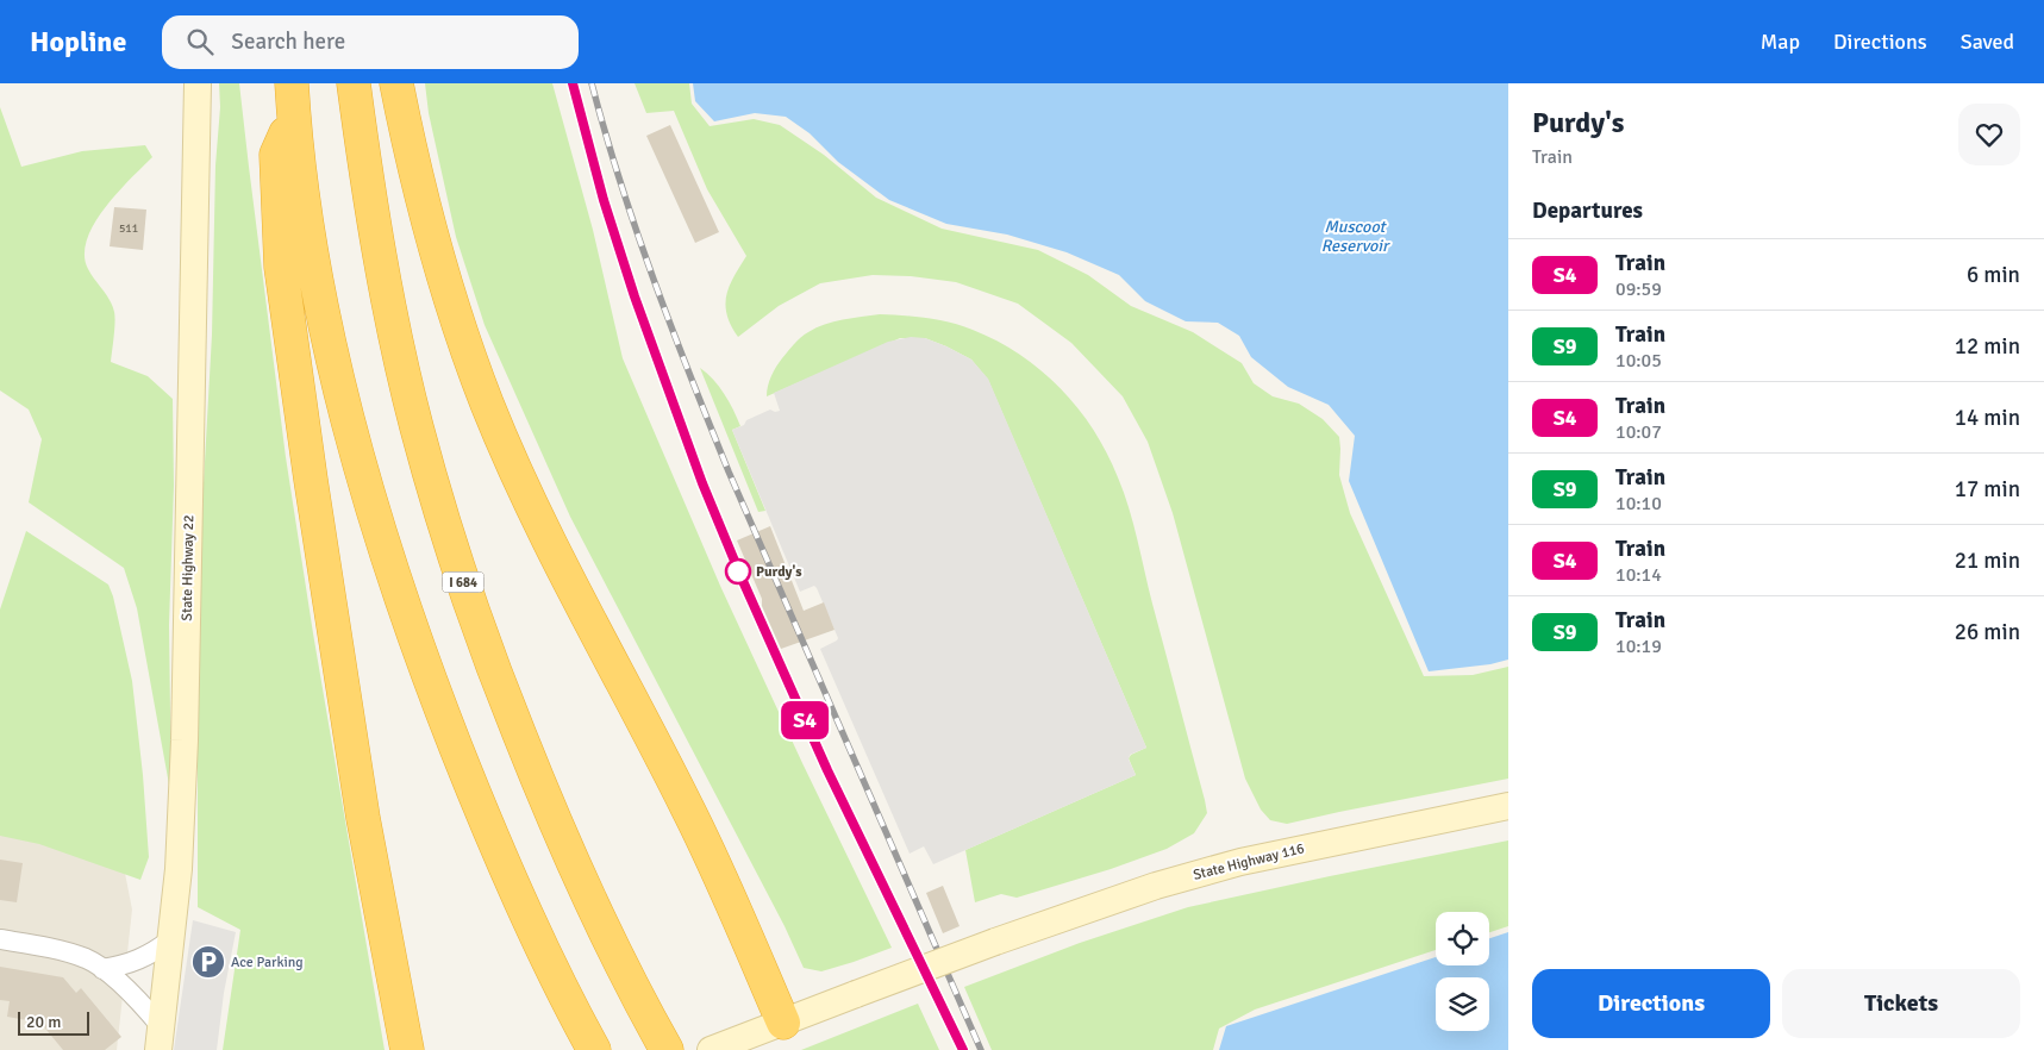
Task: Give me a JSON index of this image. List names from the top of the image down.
{
  "streets": {
    "highway": ["I 684"],
    "main road": ["State Highway 22", "State Highway 116"]
  },
  "water": ["Muscoot Reservoir"],
  "places": {
    "other": ["Purdy's"],
    "parking": ["Ace Parking"]
  },
  "house_numbers": ["511"],
  "scale_bar": "20 m",
  "page": {
    "header": "Hopline",
    "search": "Search here",
    "nav": ["Map", "Directions", "Saved"],
    "on_map": "S4",
    "heading": [
      ["Purdy's", "Train"],
      "Departures"
    ],
    "list": [
      {
        "mark": "S4",
        "name": "Train",
        "note": "09:59",
        "value": "6 min"
      },
      {
        "mark": "S9",
        "name": "Train",
        "note": "10:05",
        "value": "12 min"
      },
      {
        "mark": "S4",
        "name": "Train",
        "note": "10:07",
        "value": "14 min"
      },
      {
        "mark": "S9",
        "name": "Train",
        "note": "10:10",
        "value": "17 min"
      },
      {
        "mark": "S4",
        "name": "Train",
        "note": "10:14",
        "value": "21 min"
      },
      {
        "mark": "S9",
        "name": "Train",
        "note": "10:19",
        "value": "26 min"
      }
    ],
    "buttons": ["Directions", "Tickets"],
    "scale": "20 m"
  }
}
